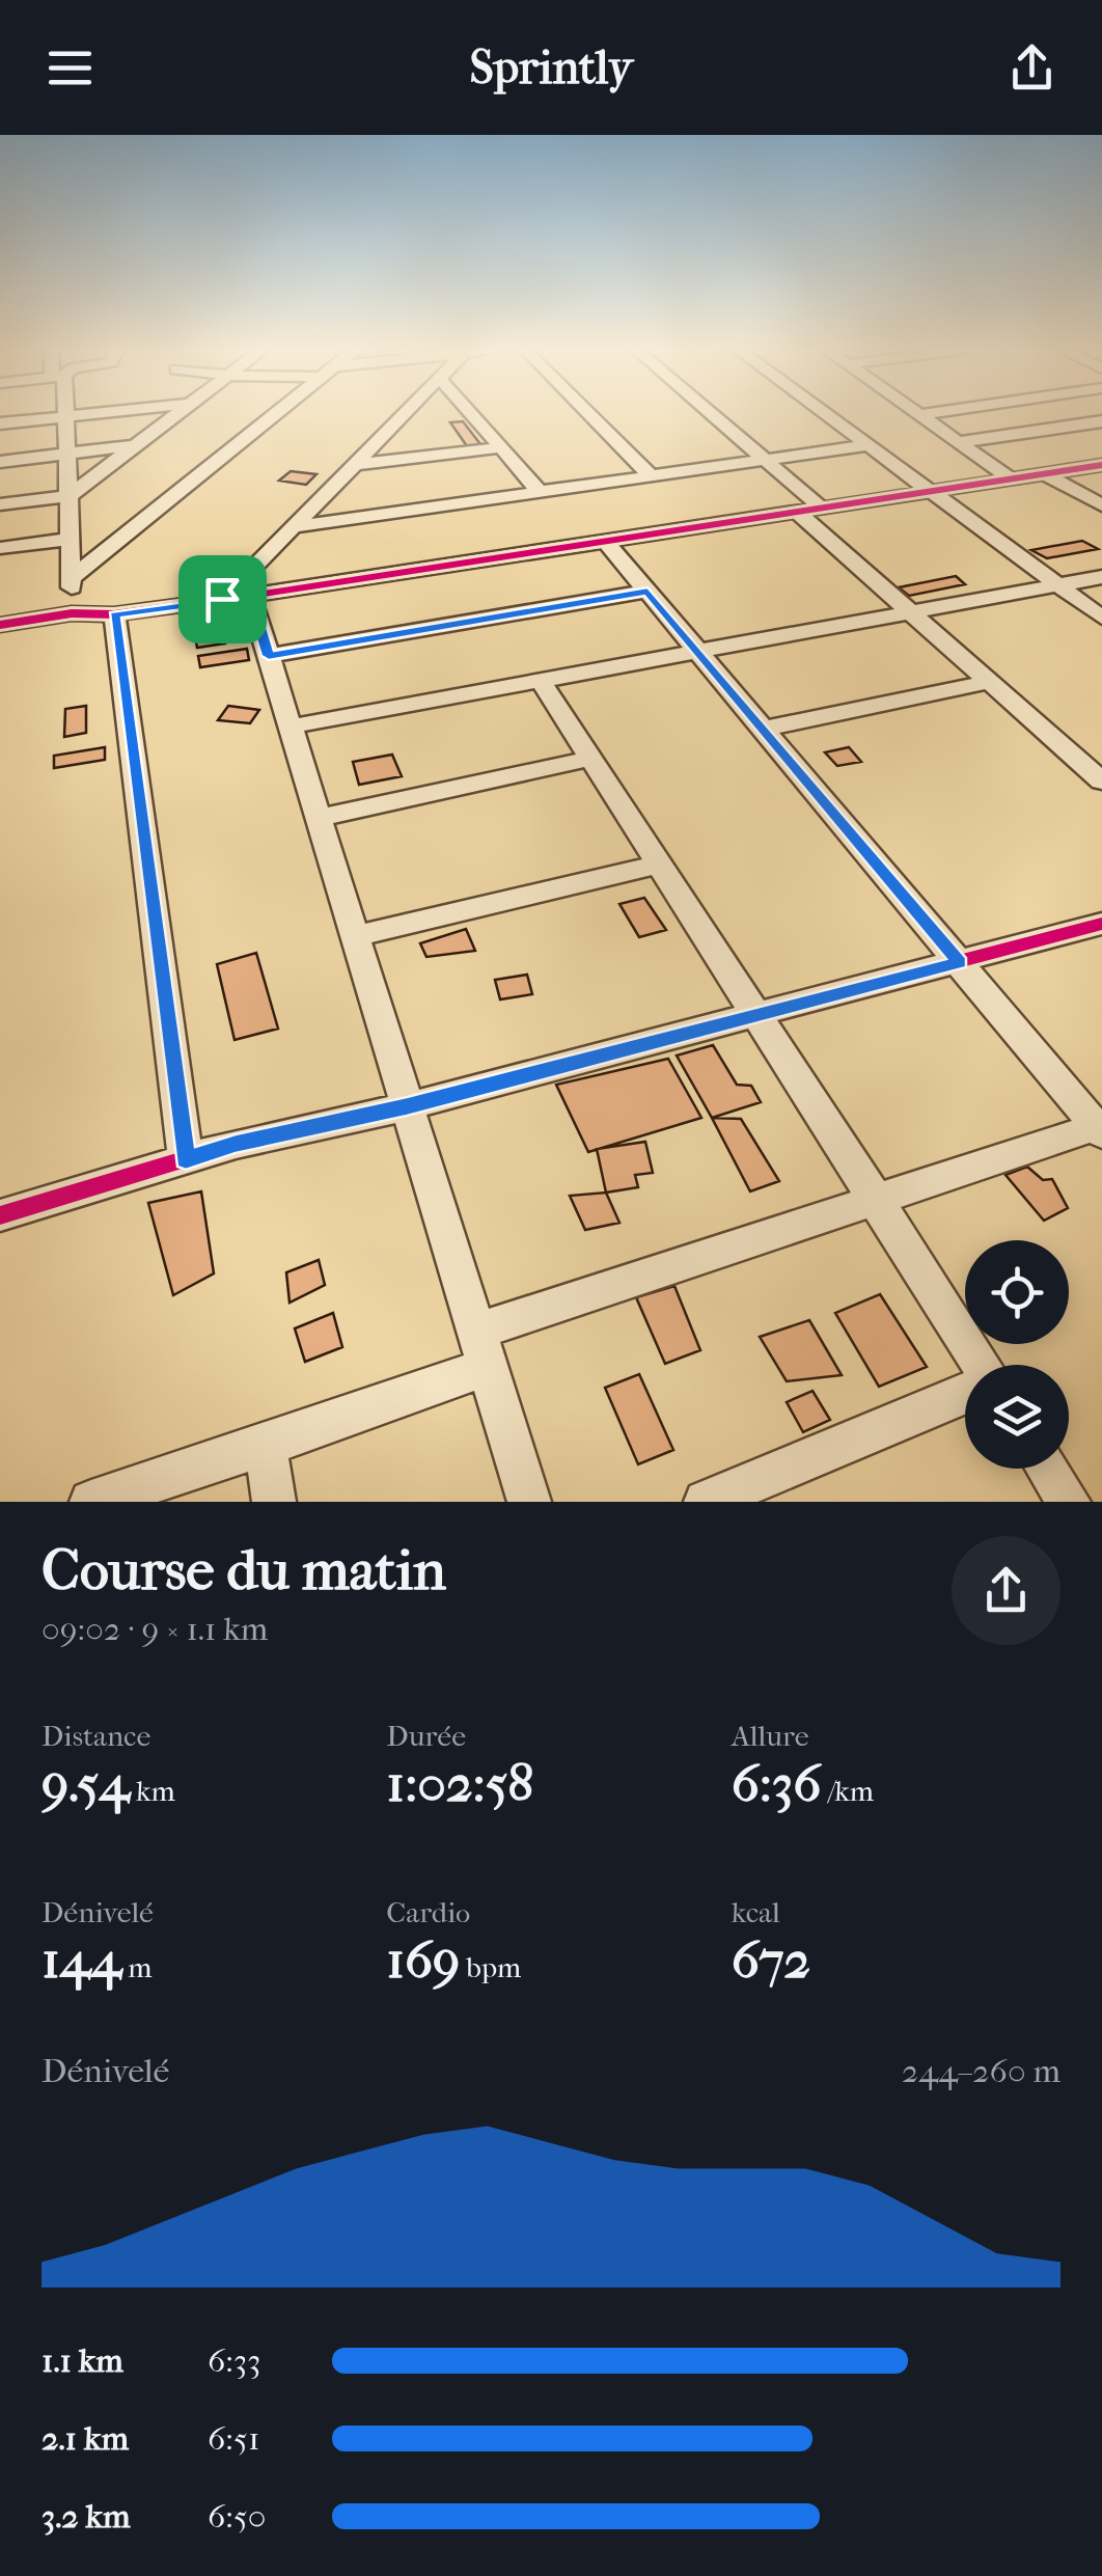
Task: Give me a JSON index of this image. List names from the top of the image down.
{
  "page": {
    "header": "Sprintly",
    "heading": ["Course du matin", "09:02 · 9 × 1.1 km"],
    "stats": [
      ["Distance", "9.54 km"],
      ["Durée", "1:02:58"],
      ["Allure", "6:36 /km"],
      ["Dénivelé", "144 m"],
      ["Cardio", "169 bpm"],
      ["kcal", "672"]
    ],
    "chart": ["Dénivelé", "244–260 m"],
    "list": [
      {
        "name": "1.1 km",
        "note": "6:33"
      },
      {
        "name": "2.1 km",
        "note": "6:51"
      },
      {
        "name": "3.2 km",
        "note": "6:50"
      }
    ]
  }
}
